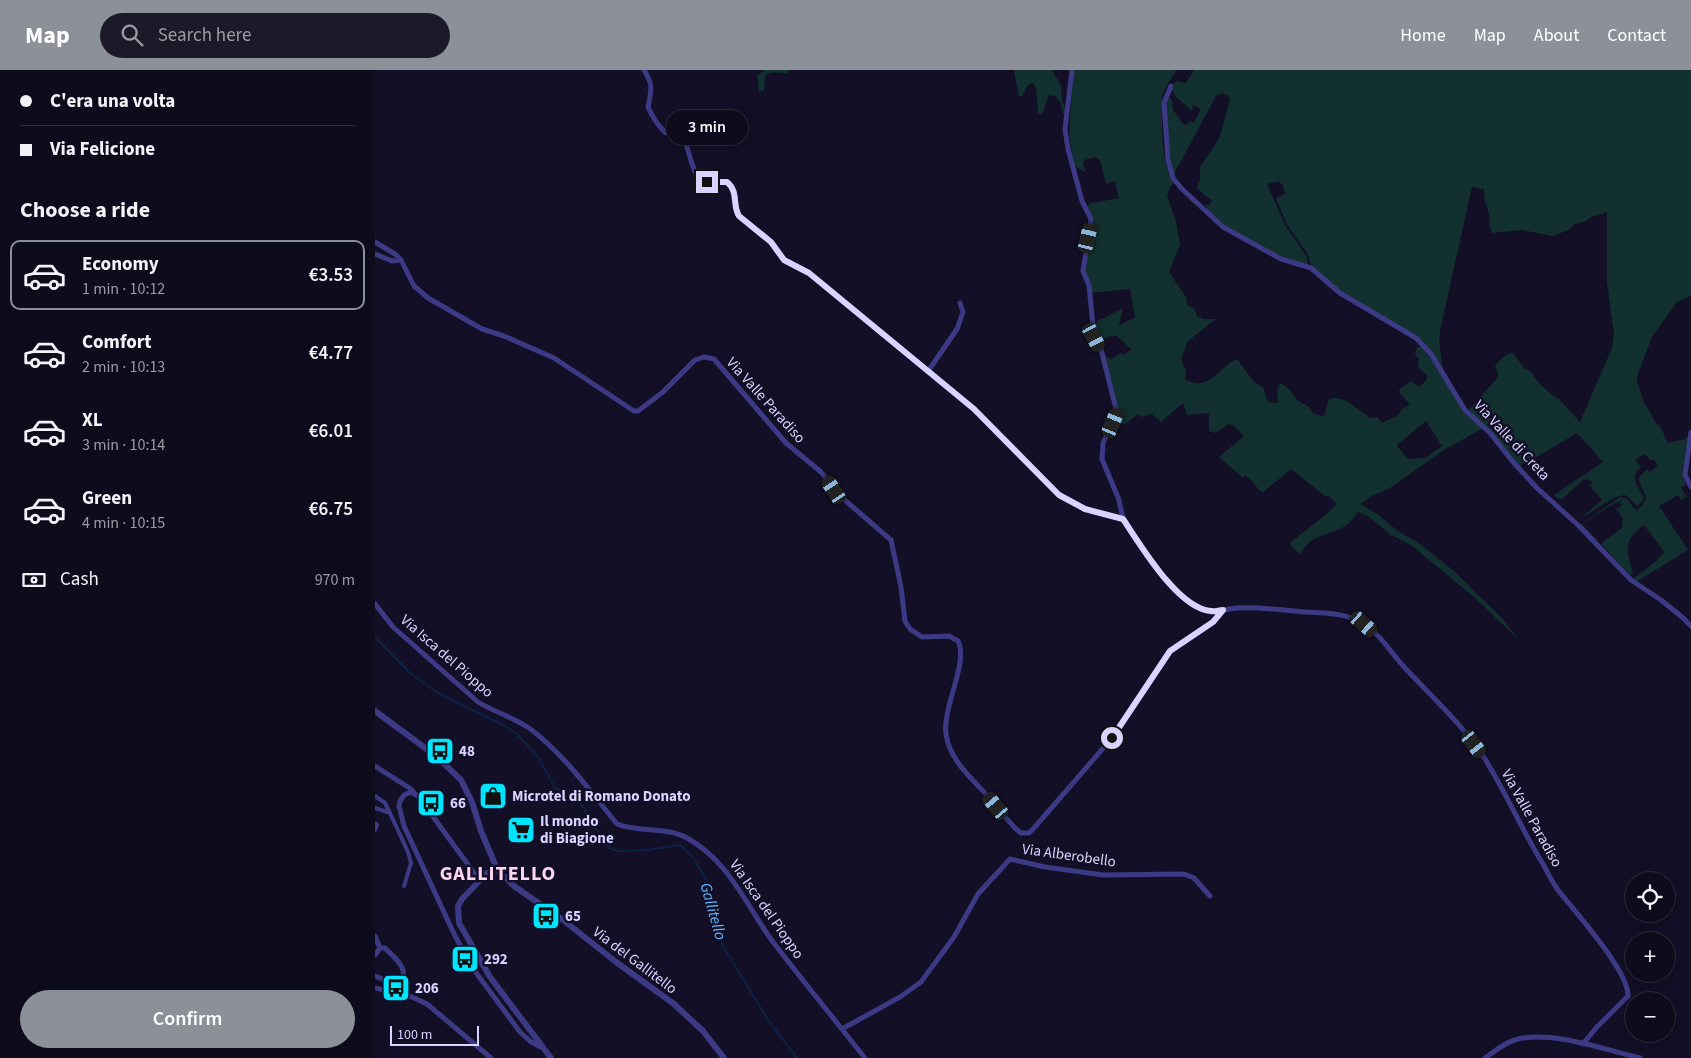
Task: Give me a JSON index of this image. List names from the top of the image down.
{
  "streets": {
    "street": [
      "Via Valle Paradiso",
      "Via Valle di Creta",
      "Via Isca del Pioppo",
      "Via Alberobello",
      "Via del Gallitello"
    ]
  },
  "crossings": [
    ["Via Isca del Pioppo", "Via Alberobello"]
  ],
  "districts": ["GALLITELLO"],
  "water": ["Gallitello"],
  "places": {
    "bus stop": [
      "48",
      "66",
      "65",
      "292",
      "206"
    ],
    "shop": ["Microtel di Romano Donato"],
    "supermarket": ["Il mondo di Biagione"]
  },
  "scale_bar": "100 m",
  "page": {
    "header": "Map",
    "search": "Search here",
    "nav": [
      "Home",
      "Map",
      "About",
      "Contact"
    ],
    "banner": ["C'era una volta", "Via Felicione"],
    "bubble": "3 min",
    "heading": "Choose a ride",
    "list": [
      {
        "name": "Economy",
        "note": "1 min · 10:12",
        "value": "€3.53"
      },
      {
        "name": "Comfort",
        "note": "2 min · 10:13",
        "value": "€4.77"
      },
      {
        "name": "XL",
        "note": "3 min · 10:14",
        "value": "€6.01"
      },
      {
        "name": "Green",
        "note": "4 min · 10:15",
        "value": "€6.75"
      }
    ],
    "pay": ["Cash", "970 m"],
    "map_buttons": ["+", "−"],
    "buttons": "Confirm",
    "scale": "100 m"
  }
}
